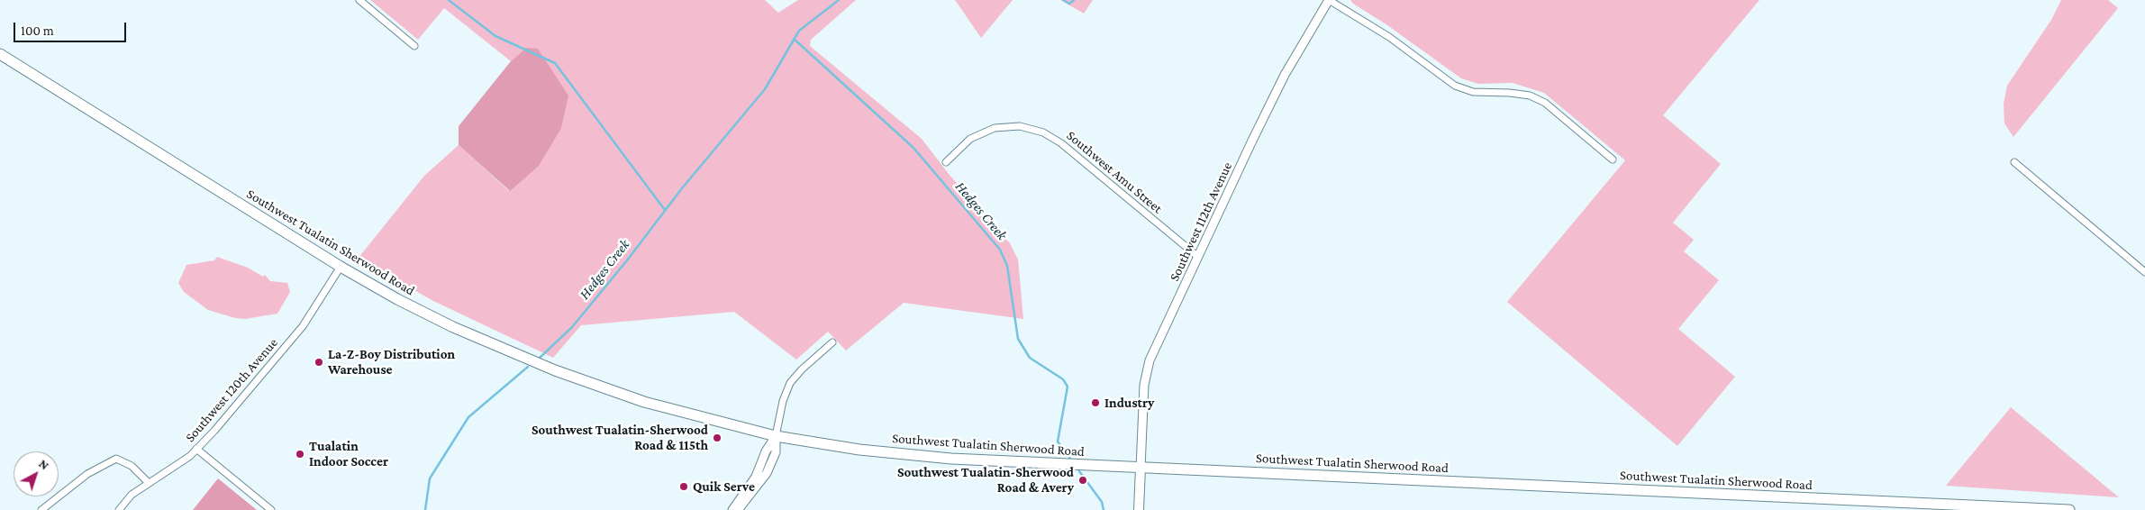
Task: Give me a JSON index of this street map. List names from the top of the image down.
{
  "streets": {
    "highway": ["Southwest Tualatin Sherwood Road"],
    "street": ["Southwest Amu Street", "Southwest 112th Avenue", "Southwest 120th Avenue"]
  },
  "crossings": [
    ["Southwest Amu Street", "Southwest 112th Avenue"],
    ["Southwest 112th Avenue", "Southwest Tualatin Sherwood Road"],
    ["Southwest Tualatin Sherwood Road", "Southwest 120th Avenue"]
  ],
  "water": ["Hedges Creek"],
  "places": [
    "La-Z-Boy Distribution Warehouse",
    "Industry",
    "Southwest Tualatin-Sherwood Road & 115th",
    "Tualatin Indoor Soccer",
    "Southwest Tualatin-Sherwood Road & Avery",
    "Quik Serve"
  ],
  "scale_bar": "100 m",
  "north": "top right"
}
